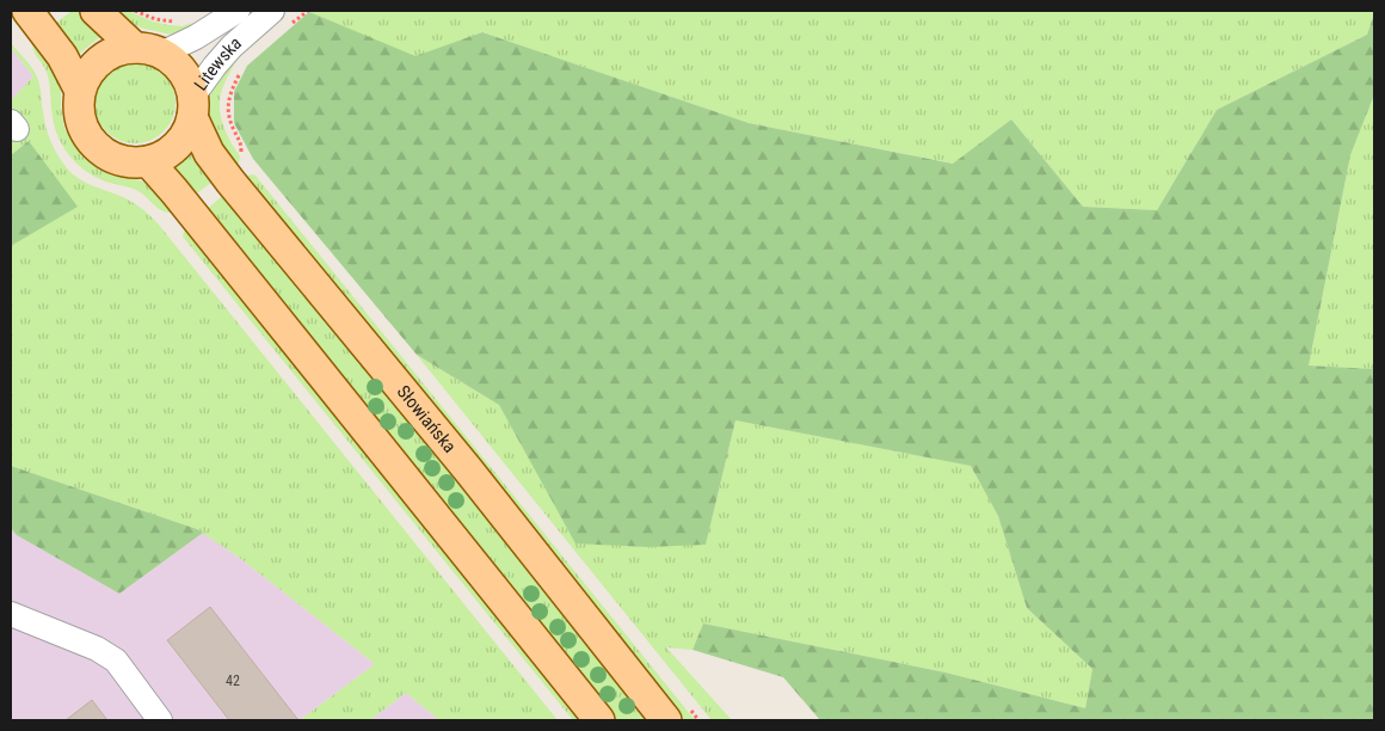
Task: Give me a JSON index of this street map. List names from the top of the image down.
{
  "streets": {
    "main road": ["Słowiańska"],
    "street": ["Litewska"]
  },
  "crossings": [
    ["Litewska", "Słowiańska"]
  ],
  "house_numbers": ["42"]
}
